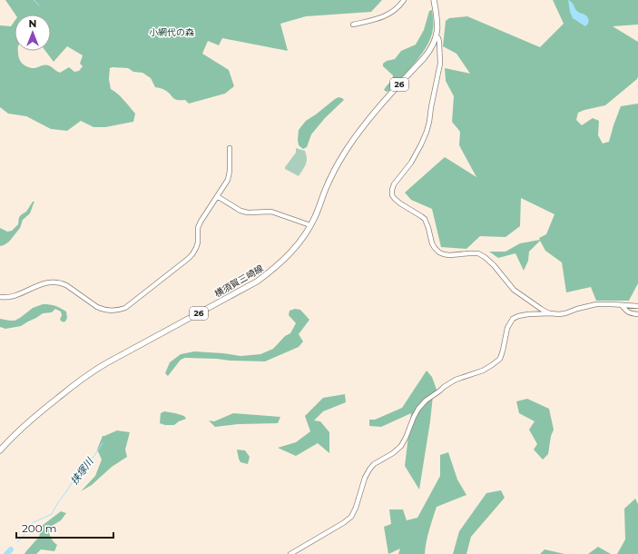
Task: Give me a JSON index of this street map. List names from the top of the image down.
{
  "streets": {
    "main road": ["26", "横須賀三崎線"]
  },
  "water": ["挟塚川"],
  "parks": ["小網代の森"],
  "scale_bar": "200 m",
  "north": "top"
}
